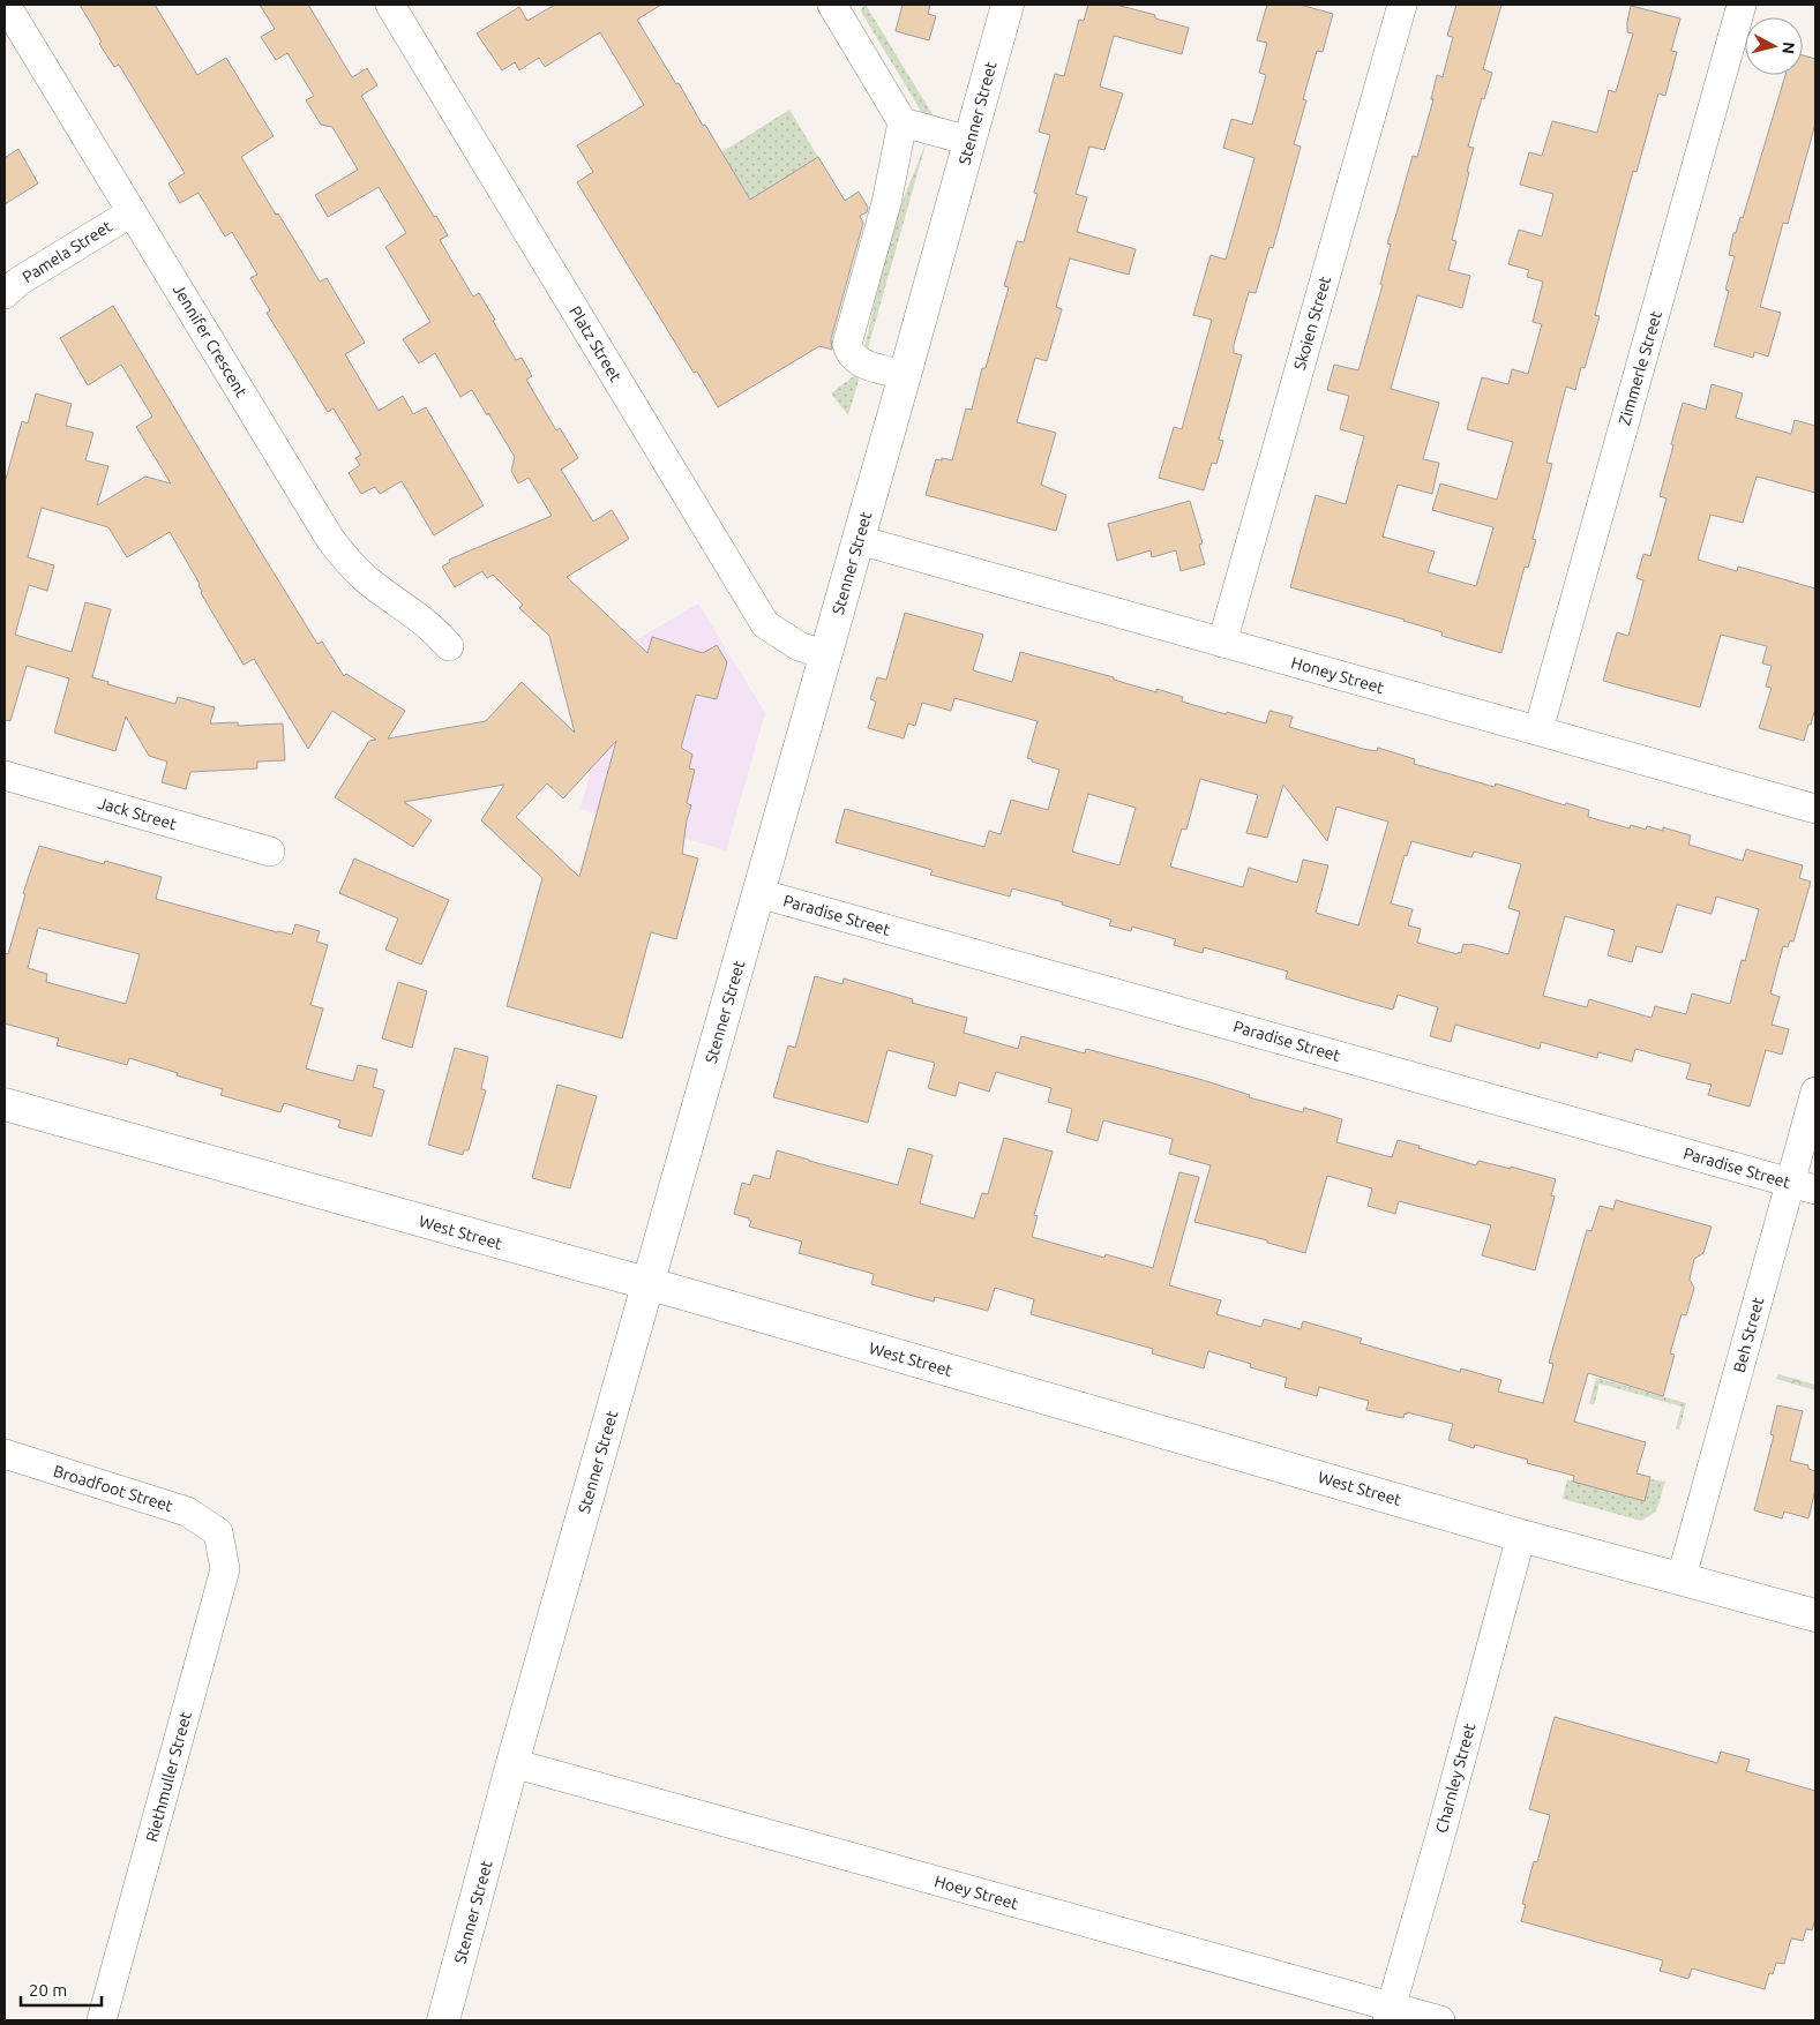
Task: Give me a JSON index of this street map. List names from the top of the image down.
{
  "streets": {
    "main road": ["Stenner Street", "West Street"],
    "street": [
      "Pamela Street",
      "Skoien Street",
      "Jennifer Crescent",
      "Platz Street",
      "Zimmerle Street",
      "Honey Street",
      "Jack Street",
      "Paradise Street",
      "Beh Street",
      "Broadfoot Street",
      "Riethmuller Street",
      "Charnley Street",
      "Hoey Street"
    ]
  },
  "crossings": [
    ["Stenner Street", "Platz Street"],
    ["Stenner Street", "Honey Street"],
    ["Stenner Street", "Paradise Street"],
    ["Stenner Street", "West Street"],
    ["Stenner Street", "Hoey Street"],
    ["Pamela Street", "Jennifer Crescent"],
    ["Skoien Street", "Honey Street"],
    ["Zimmerle Street", "Honey Street"],
    ["Paradise Street", "Beh Street"],
    ["West Street", "Beh Street"],
    ["West Street", "Charnley Street"],
    ["Broadfoot Street", "Riethmuller Street"],
    ["Charnley Street", "Hoey Street"]
  ],
  "scale_bar": "20 m",
  "north": "right"
}
